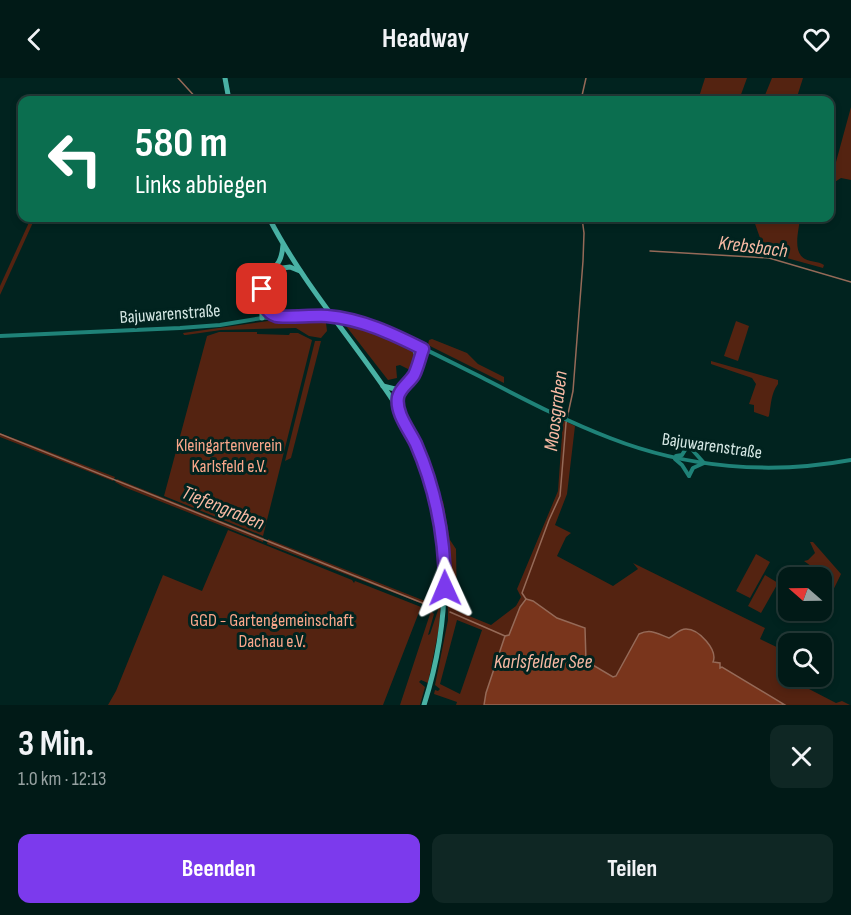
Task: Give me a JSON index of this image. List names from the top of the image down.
{
  "streets": {
    "main road": ["Bajuwarenstraße"]
  },
  "water": [
    "Krebsbach",
    "Moosgraben",
    "Tiefengraben",
    "Karlsfelder See"
  ],
  "parks": ["Kleingartenverein Karlsfeld e.V.", "GGD - Gartengemeinschaft Dachau e.V."],
  "north": "left",
  "page": {
    "header": "Headway",
    "turn": ["580 m", "Links abbiegen"],
    "heading": ["3 Min.", "1.0 km · 12:13"],
    "buttons": ["Beenden", "Teilen"]
  }
}
